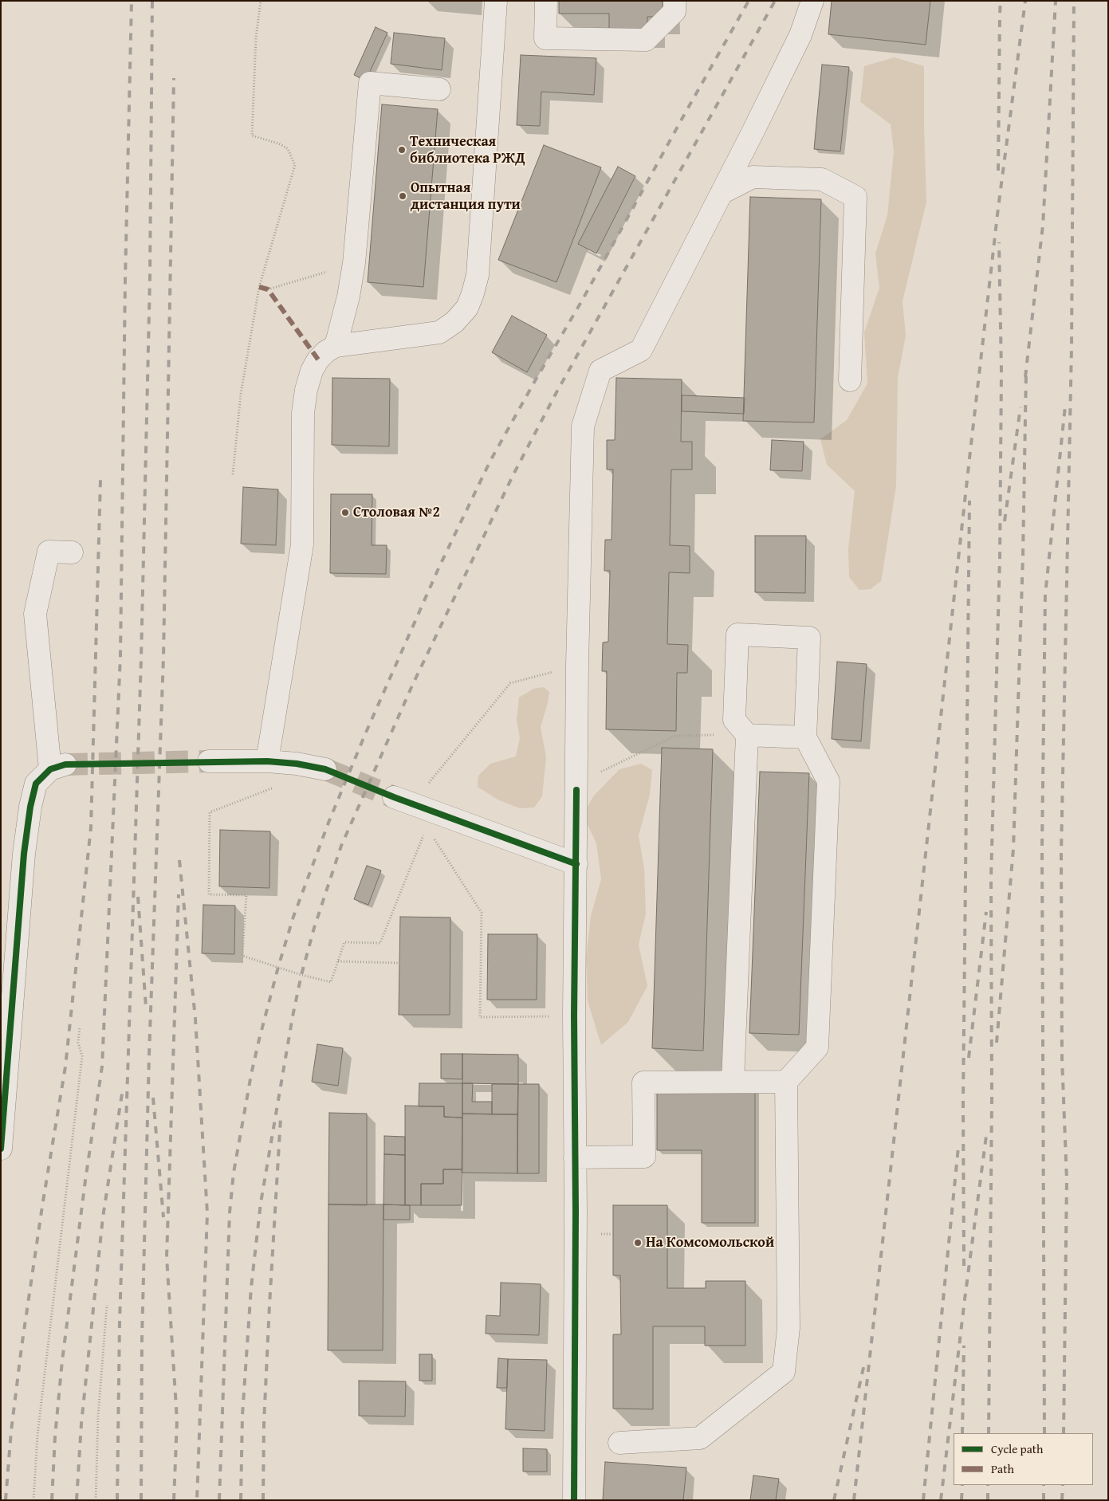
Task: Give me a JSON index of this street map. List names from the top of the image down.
{
  "places": [
    "Техническая библиотека РЖД",
    "Опытная дистанция пути",
    "Столовая №2",
    "На Комсомольской"
  ],
  "legend": ["Cycle path", "Path"]
}
